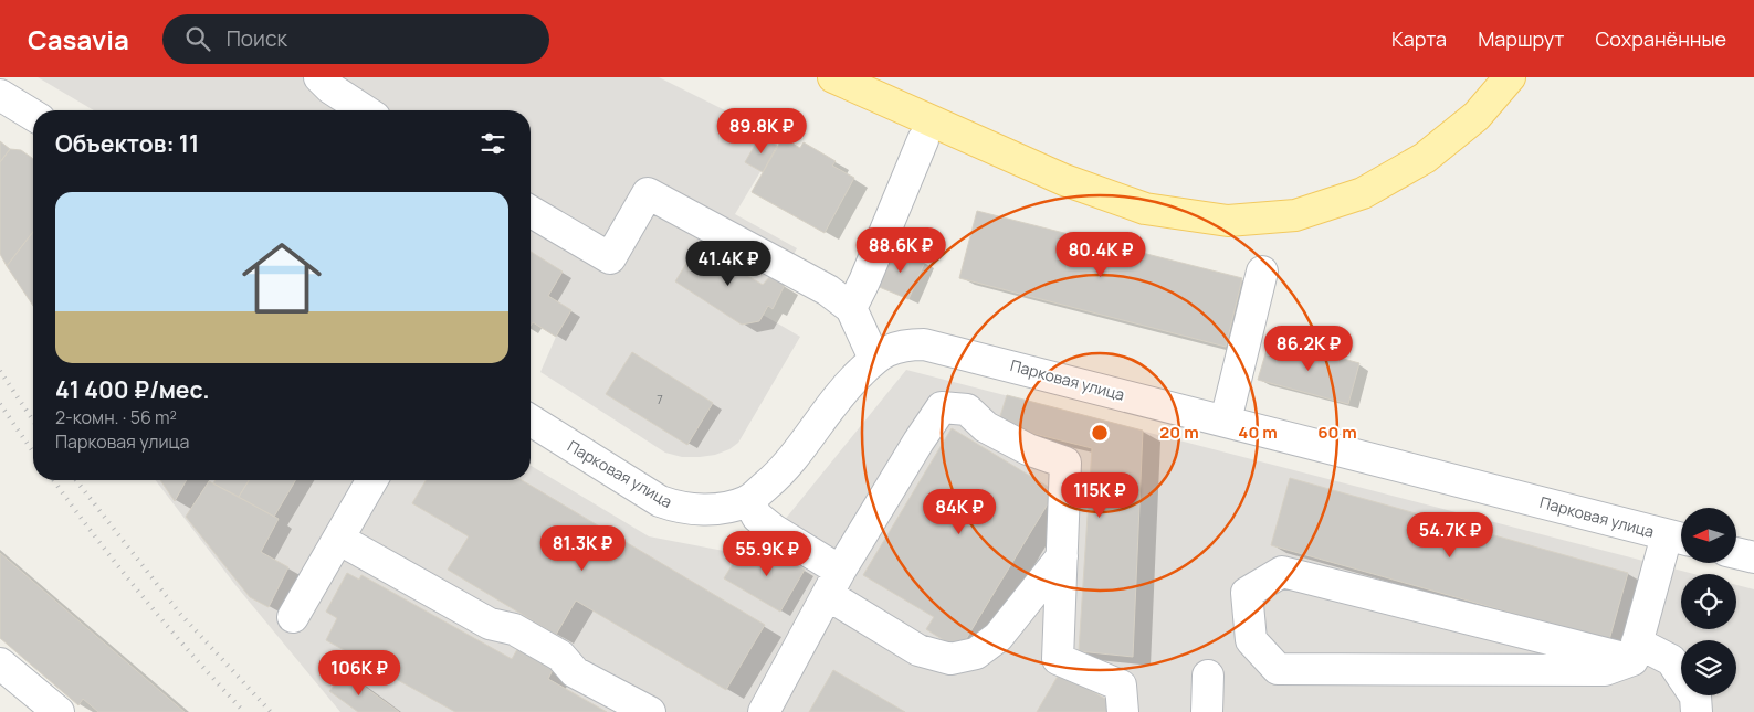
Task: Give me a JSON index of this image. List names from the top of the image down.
{
  "streets": {
    "street": ["Парковая улица"]
  },
  "house_numbers": ["7"],
  "north": "left",
  "page": {
    "header": "Casavia",
    "search": "Поиск",
    "nav": ["Карта", "Маршрут", "Сохранённые"],
    "price": [
      "89.8K ₽",
      "88.6K ₽",
      "80.4K ₽",
      "41.4K ₽",
      "86.2K ₽",
      "115K ₽",
      "84K ₽",
      "54.7K ₽",
      "81.3K ₽",
      "55.9K ₽",
      "106K ₽"
    ],
    "heading": "Объектов: 11",
    "list": [
      {
        "name": "41 400 ₽/мес.",
        "note": "2-комн. · 56 m² · Парковая улица"
      }
    ]
  },
  "rings": ["20 m", "40 m", "60 m"]
}
